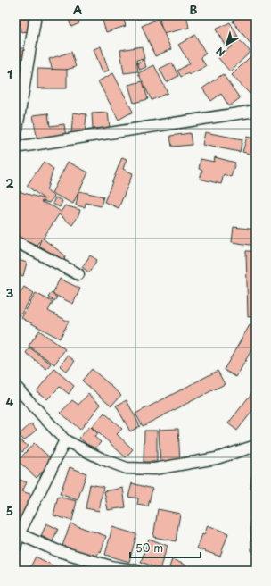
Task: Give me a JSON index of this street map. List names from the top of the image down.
{
  "scale_bar": "50 m",
  "north": "bottom left",
  "grid": {
    "columns": ["A", "B"],
    "rows": [
      "1",
      "2",
      "3",
      "4",
      "5"
    ]
  }
}
